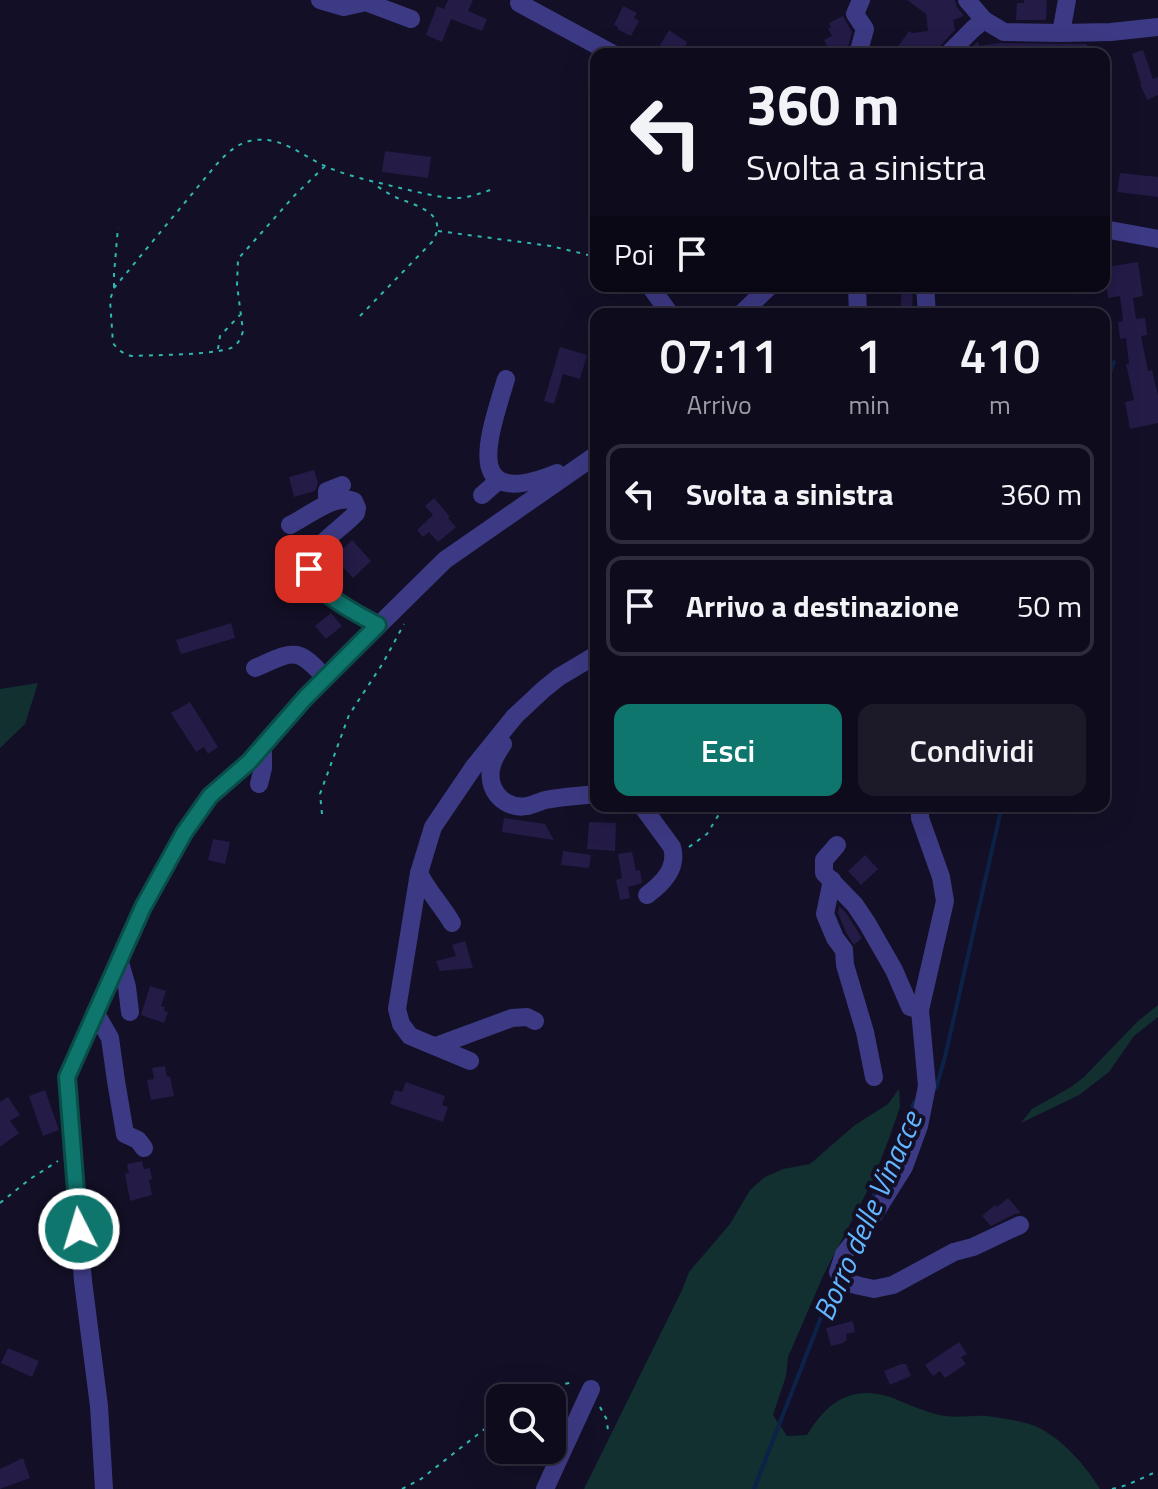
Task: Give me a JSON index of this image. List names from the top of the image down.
{
  "water": ["Borro delle Vinacce"],
  "page": {
    "turn": ["360 m", "Svolta a sinistra"],
    "then": "Poi",
    "eta": [
      "07:11",
      "Arrivo",
      "1",
      "min",
      "410",
      "m"
    ],
    "list": [
      {
        "name": "Svolta a sinistra",
        "value": "360 m"
      },
      {
        "name": "Arrivo a destinazione",
        "value": "50 m"
      }
    ],
    "buttons": ["Esci", "Condividi"]
  }
}
